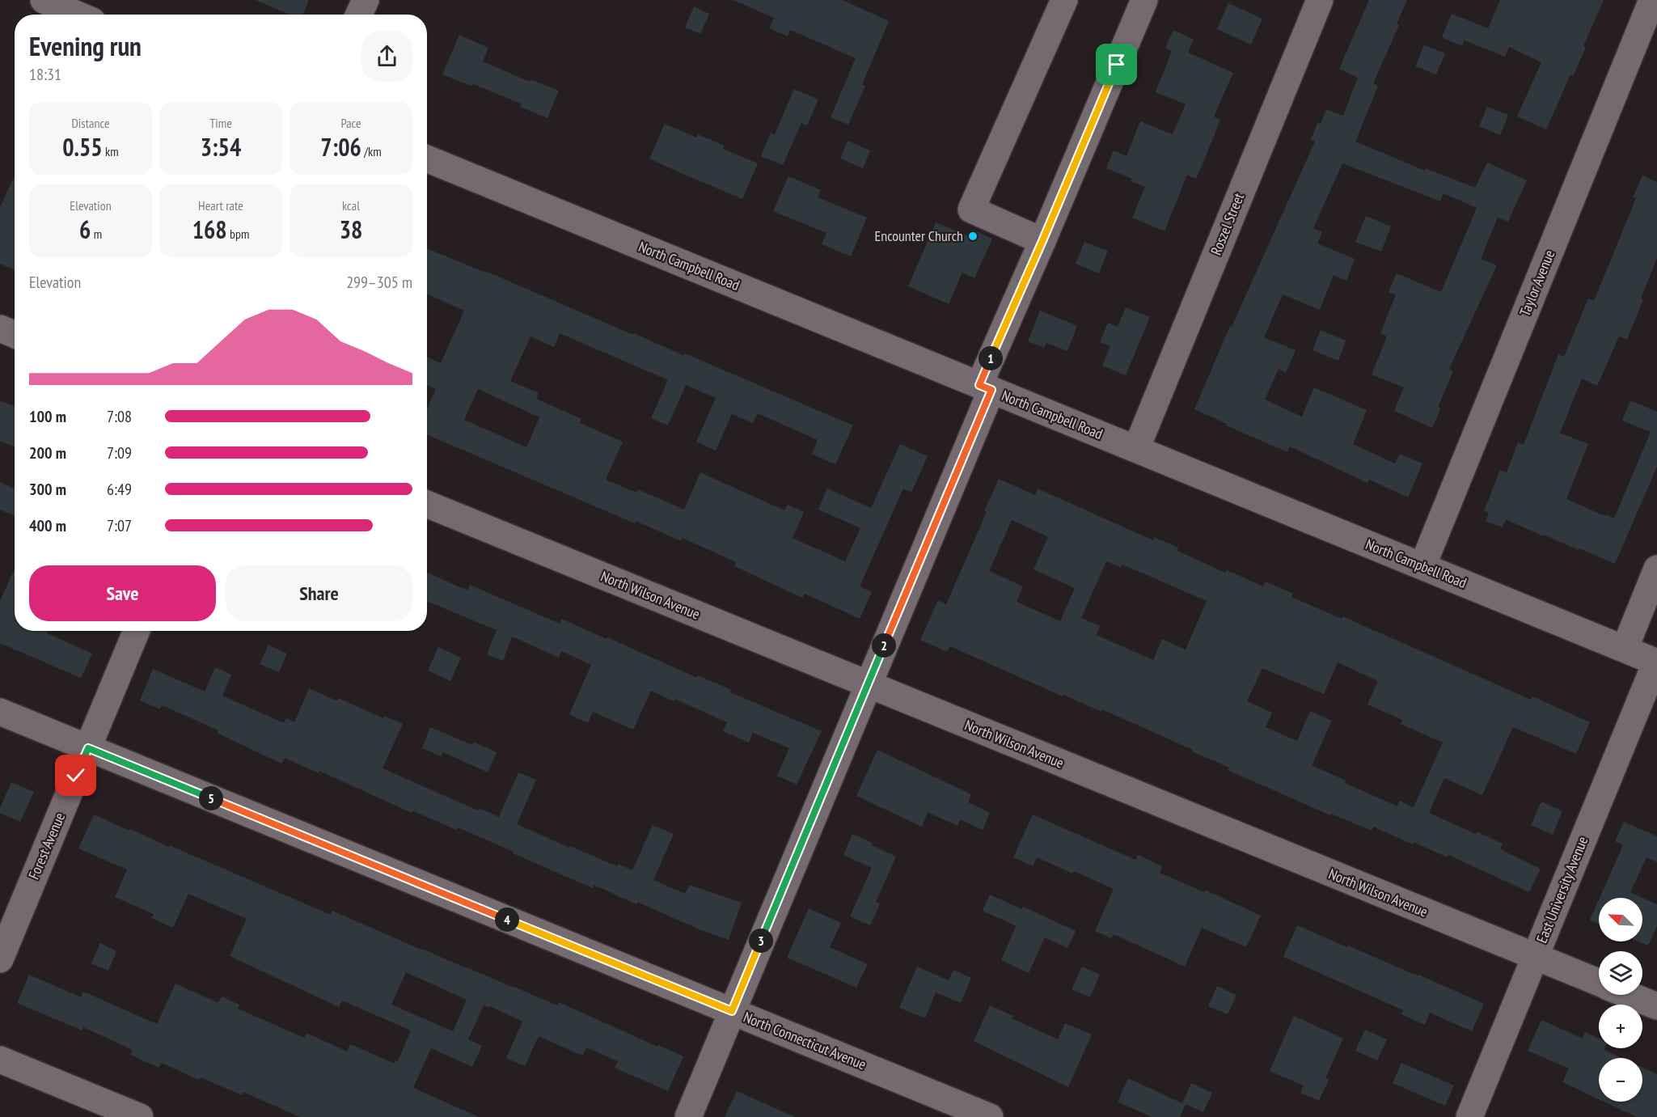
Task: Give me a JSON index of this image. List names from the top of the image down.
{
  "streets": {
    "street": [
      "Roszel Street",
      "North Campbell Road",
      "Taylor Avenue",
      "North Wilson Avenue",
      "Forest Avenue",
      "East University Avenue",
      "North Connecticut Avenue"
    ]
  },
  "crossings": [
    ["Roszel Street", "North Campbell Road"],
    ["North Campbell Road", "Taylor Avenue"],
    ["North Campbell Road", "East University Avenue"],
    ["North Wilson Avenue", "East University Avenue"],
    ["Forest Avenue", "North Connecticut Avenue"]
  ],
  "places": ["Encounter Church"],
  "north": "top left",
  "page": {
    "heading": ["Evening run", "18:31"],
    "stats": [
      ["Distance", "0.55 km"],
      ["Time", "3:54"],
      ["Pace", "7:06 /km"],
      ["Elevation", "6 m"],
      ["Heart rate", "168 bpm"],
      ["kcal", "38"]
    ],
    "chart": ["Elevation", "299–305 m"],
    "pins": [
      "1",
      "2",
      "5",
      "4",
      "3"
    ],
    "list": [
      {
        "name": "100 m",
        "note": "7:08"
      },
      {
        "name": "200 m",
        "note": "7:09"
      },
      {
        "name": "300 m",
        "note": "6:49"
      },
      {
        "name": "400 m",
        "note": "7:07"
      }
    ],
    "buttons": ["Save", "Share"],
    "map_buttons": ["+", "−"]
  }
}
